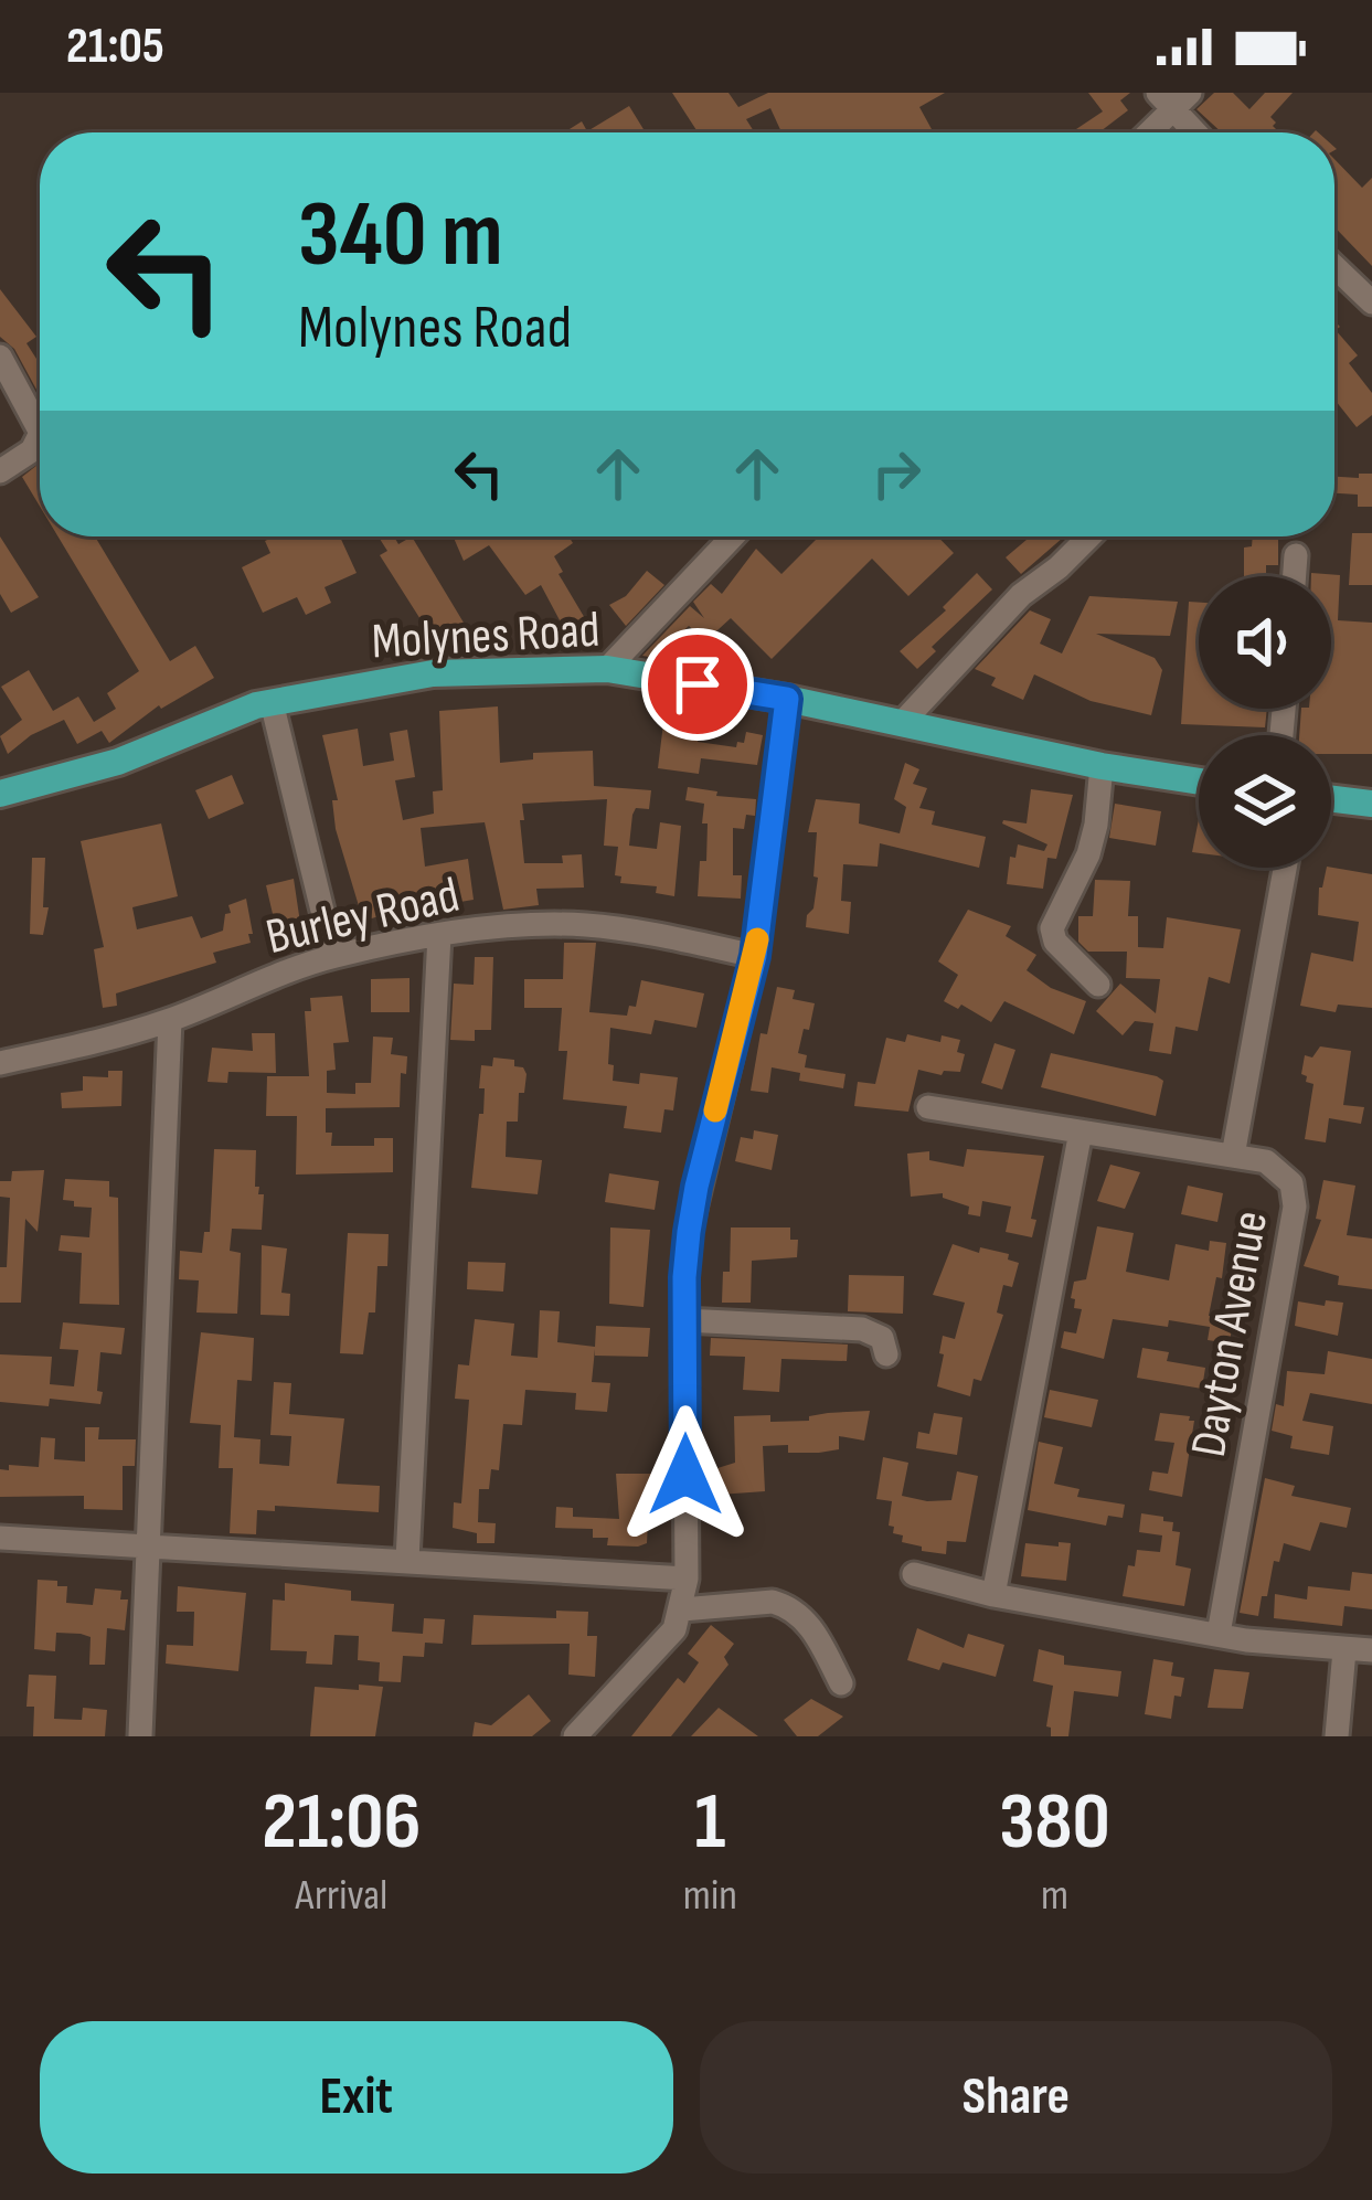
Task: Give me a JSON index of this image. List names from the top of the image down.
{
  "streets": {
    "main road": ["Molynes Road"],
    "street": ["Burley Road", "Dayton Avenue"]
  },
  "page": {
    "status": "21:05",
    "turn": ["340 m", "Molynes Road"],
    "eta": [
      "21:06",
      "Arrival",
      "1",
      "min",
      "380",
      "m"
    ],
    "buttons": ["Exit", "Share"]
  }
}
